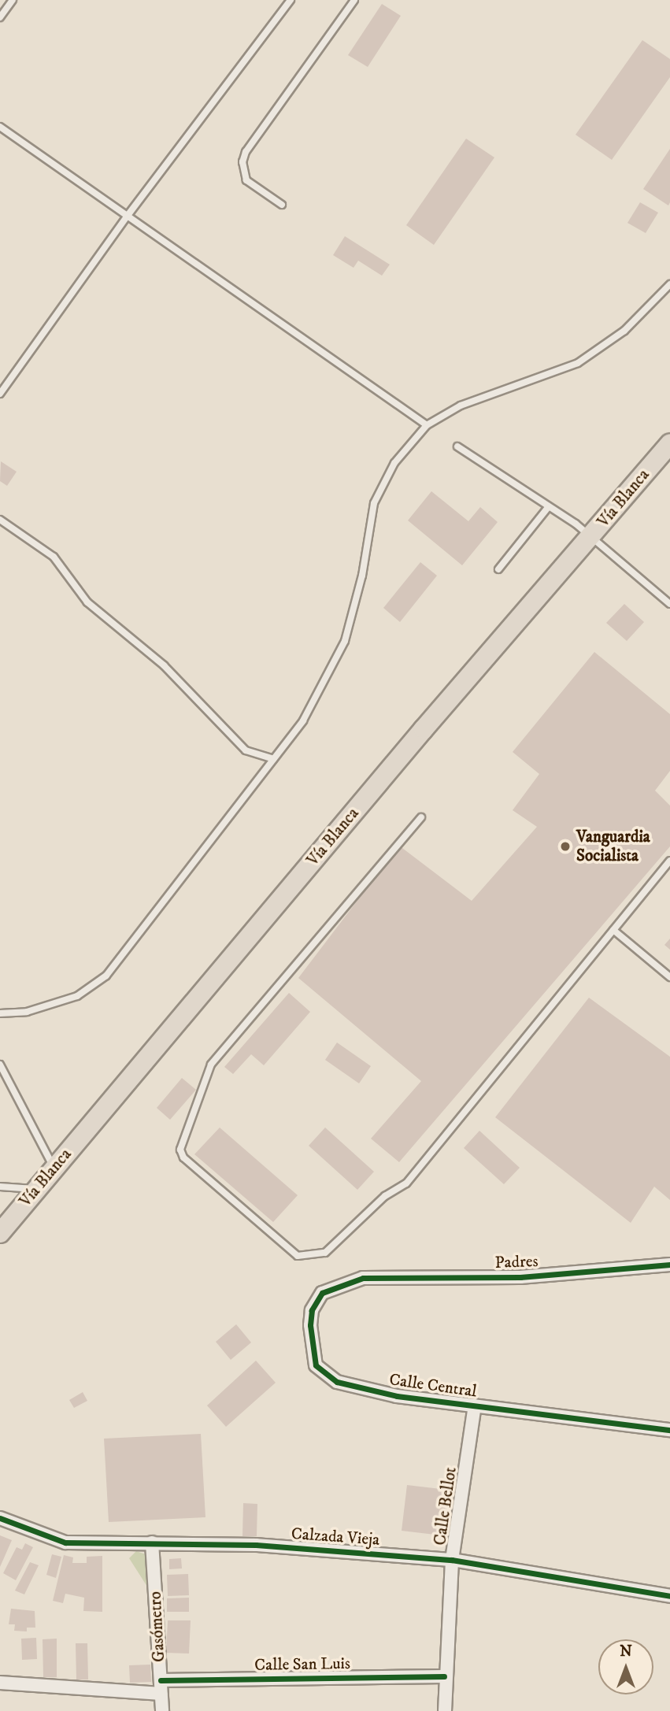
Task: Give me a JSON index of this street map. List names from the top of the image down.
{
  "streets": {
    "main road": ["Vía Blanca"],
    "street": [
      "Padres",
      "Calle Central",
      "Calle Bellot",
      "Calzada Vieja",
      "Gasómetro",
      "Calle San Luis"
    ]
  },
  "crossings": [
    ["Padres", "Calle Central"],
    ["Calle Central", "Calle Bellot"],
    ["Calle Bellot", "Calzada Vieja"],
    ["Calle Bellot", "Calle San Luis"],
    ["Calzada Vieja", "Gasómetro"],
    ["Gasómetro", "Calle San Luis"]
  ],
  "places": ["Vanguardia Socialista"],
  "north": "top"
}
